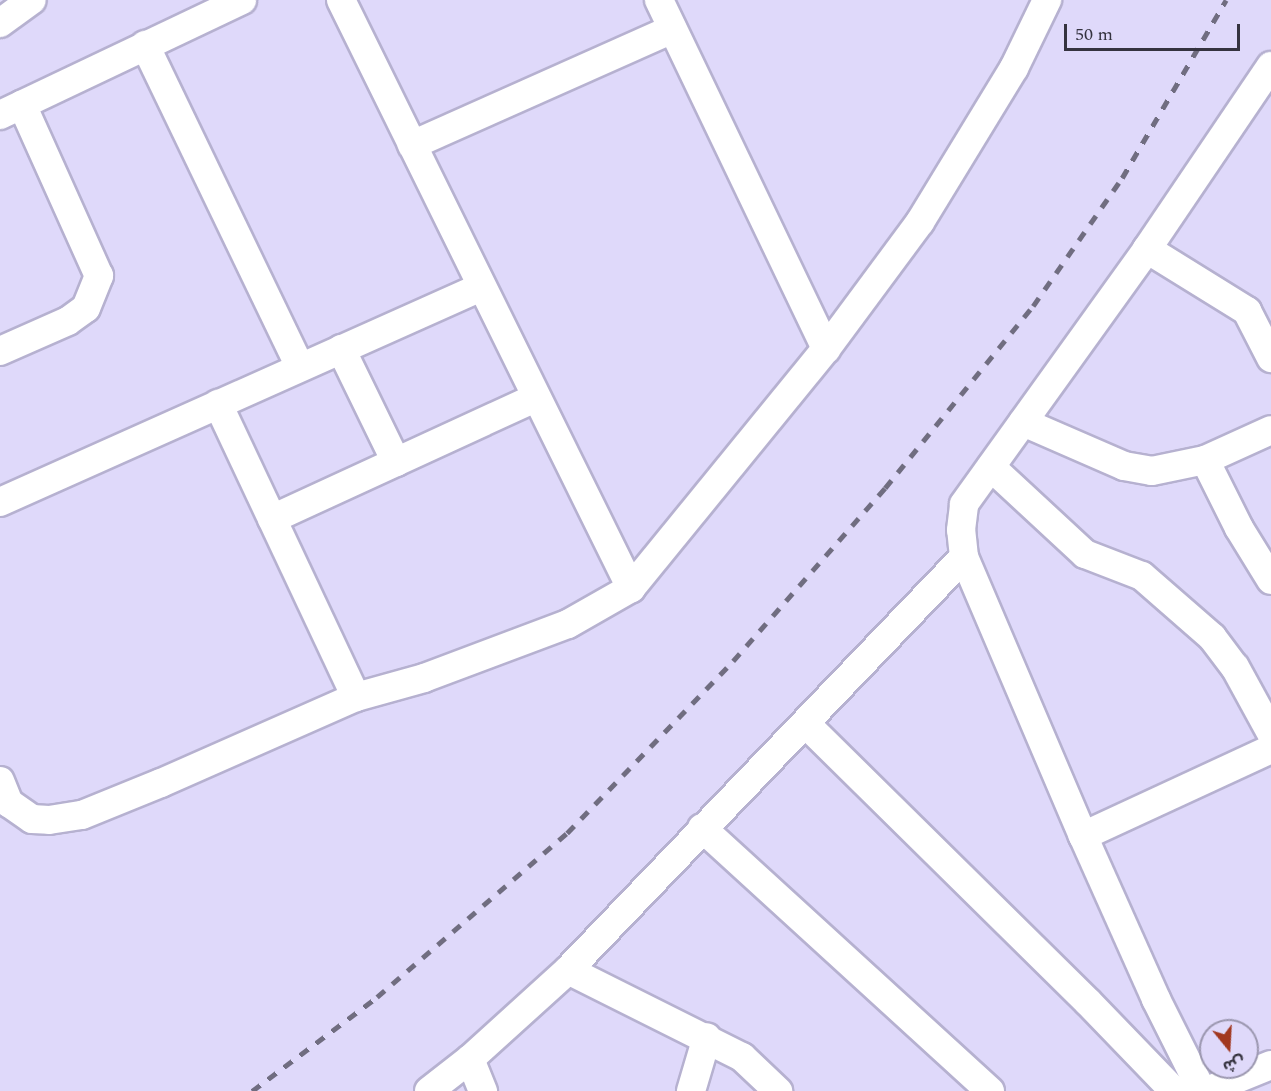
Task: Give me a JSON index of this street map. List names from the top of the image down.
{
  "scale_bar": "50 m",
  "north": "bottom"
}
